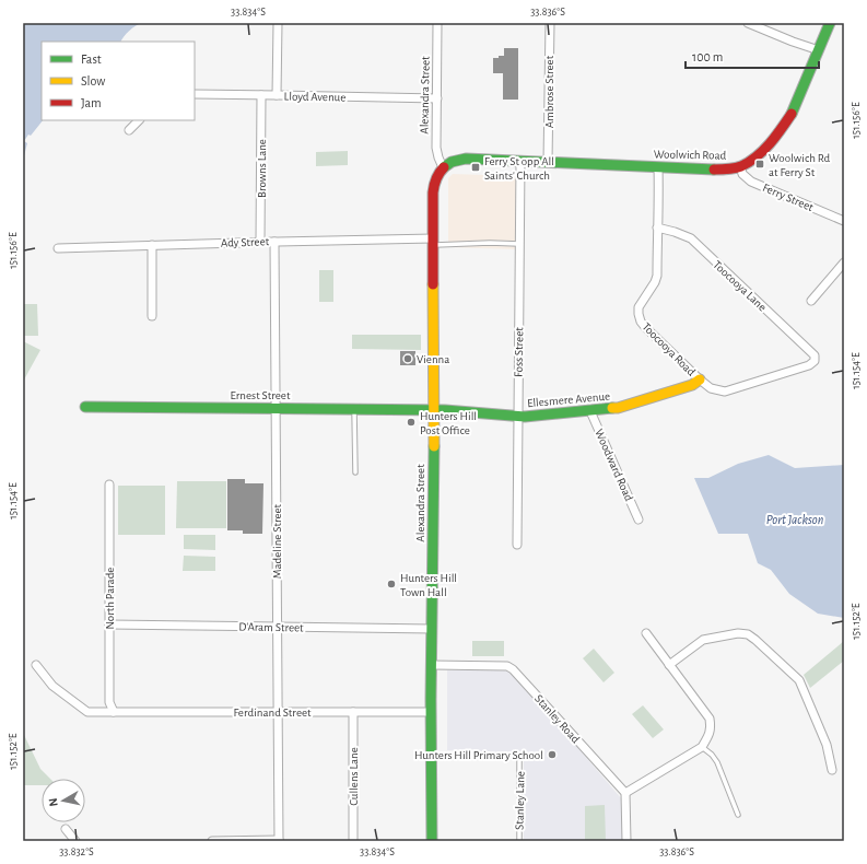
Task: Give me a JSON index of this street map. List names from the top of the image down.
{
  "streets": {
    "street": [
      "Ambrose Street",
      "Alexandra Street",
      "Lloyd Avenue",
      "Woolwich Road",
      "Browns Lane",
      "Ferry Street",
      "Ady Street",
      "Toocooya Lane",
      "Toocooya Road",
      "Foss Street",
      "Ernest Street",
      "Ellesmere Avenue",
      "Woodward Road",
      "Madeline Street",
      "North Parade",
      "D'Aram Street",
      "Ferdinand Street",
      "Stanley Road",
      "Cullens Lane"
    ],
    "lane": ["Stanley Lane"]
  },
  "crossings": [
    ["Ambrose Street", "Woolwich Road"],
    ["Alexandra Street", "Lloyd Avenue"],
    ["Alexandra Street", "Woolwich Road"],
    ["Alexandra Street", "Ady Street"],
    ["Alexandra Street", "Ernest Street"],
    ["Alexandra Street", "Ellesmere Avenue"],
    ["Alexandra Street", "D'Aram Street"],
    ["Alexandra Street", "Ferdinand Street"],
    ["Alexandra Street", "Stanley Road"],
    ["Lloyd Avenue", "Browns Lane"],
    ["Woolwich Road", "Ferry Street"],
    ["Woolwich Road", "Toocooya Road"],
    ["Woolwich Road", "Foss Street"],
    ["Browns Lane", "Ady Street"],
    ["Ady Street", "Madeline Street"],
    ["Toocooya Lane", "Toocooya Road"],
    ["Toocooya Road", "Ellesmere Avenue"],
    ["Foss Street", "Ellesmere Avenue"],
    ["Ernest Street", "Ellesmere Avenue"],
    ["Ernest Street", "Madeline Street"],
    ["Ellesmere Avenue", "Woodward Road"],
    ["Madeline Street", "D'Aram Street"],
    ["Madeline Street", "Ferdinand Street"],
    ["North Parade", "D'Aram Street"],
    ["North Parade", "Ferdinand Street"],
    ["Ferdinand Street", "Cullens Lane"]
  ],
  "water": ["Port Jackson"],
  "places": {
    "transit": ["Woolwich Rd at Ferry St", "Ferry St opp All Saints' Church"],
    "other": [
      "Vienna",
      "Hunters Hill Post Office",
      "Hunters Hill Town Hall",
      "Hunters Hill Primary School"
    ]
  },
  "legend": ["Fast", "Slow", "Jam"],
  "scale_bar": "100 m",
  "north": "left",
  "coordinates": [
    "33.834°S",
    "33.836°S",
    "151.156°E",
    "151.154°E",
    "151.152°E",
    "33.832°S"
  ]
}
